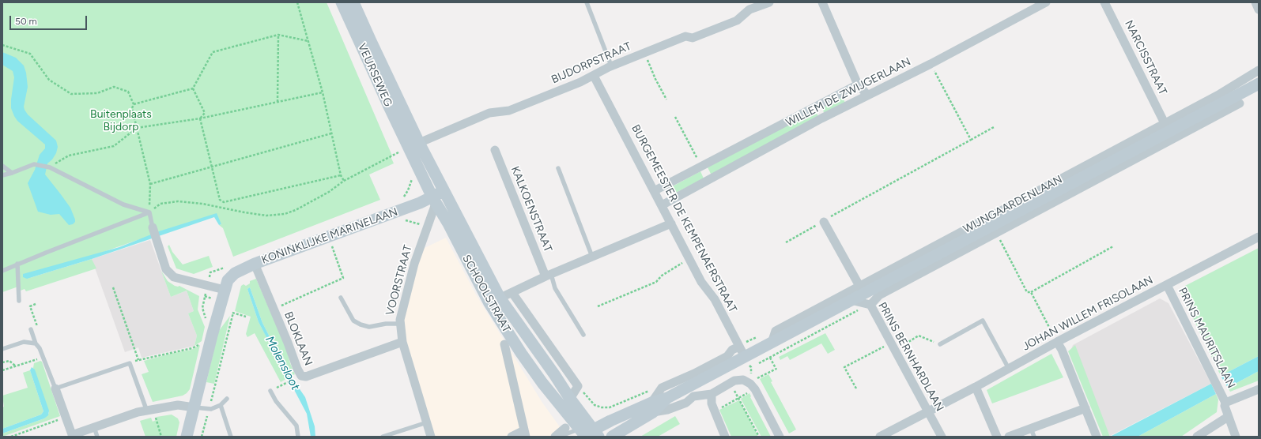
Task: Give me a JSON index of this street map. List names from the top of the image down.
{
  "streets": {
    "main road": [
      "VEURSEWEG",
      "WIJNGAARDENLAAN",
      "KONINKLIJKE MARINELAAN",
      "SCHOOLSTRAAT"
    ],
    "street": [
      "NARCISSTRAAT",
      "BIJDORPSTRAAT",
      "WILLEM DE ZWIJGERLAAN",
      "KALKOENSTRAAT",
      "BURGEMEESTER DE KEMPENAERSTRAAT",
      "VOORSTRAAT",
      "JOHAN WILLEM FRISOLAAN",
      "PRINS MAURITSLAAN",
      "BLOKLAAN",
      "PRINS BERNHARDLAAN"
    ]
  },
  "crossings": [
    ["NARCISSTRAAT", "WIJNGAARDENLAAN"],
    ["BIJDORPSTRAAT", "VEURSEWEG"],
    ["BIJDORPSTRAAT", "BURGEMEESTER DE KEMPENAERSTRAAT"],
    ["BIJDORPSTRAAT", "SCHOOLSTRAAT"],
    ["VEURSEWEG", "SCHOOLSTRAAT"],
    ["WILLEM DE ZWIJGERLAAN", "BURGEMEESTER DE KEMPENAERSTRAAT"],
    ["WIJNGAARDENLAAN", "BURGEMEESTER DE KEMPENAERSTRAAT"],
    ["WIJNGAARDENLAAN", "SCHOOLSTRAAT"],
    ["WIJNGAARDENLAAN", "PRINS BERNHARDLAAN"],
    ["KONINKLIJKE MARINELAAN", "VOORSTRAAT"],
    ["KONINKLIJKE MARINELAAN", "SCHOOLSTRAAT"],
    ["KONINKLIJKE MARINELAAN", "BLOKLAAN"],
    ["VOORSTRAAT", "SCHOOLSTRAAT"],
    ["VOORSTRAAT", "BLOKLAAN"],
    ["JOHAN WILLEM FRISOLAAN", "PRINS MAURITSLAAN"],
    ["JOHAN WILLEM FRISOLAAN", "PRINS BERNHARDLAAN"]
  ],
  "water": ["Molensloot"],
  "parks": ["Buitenplaats Bijdorp"],
  "scale_bar": "50 m"
}
